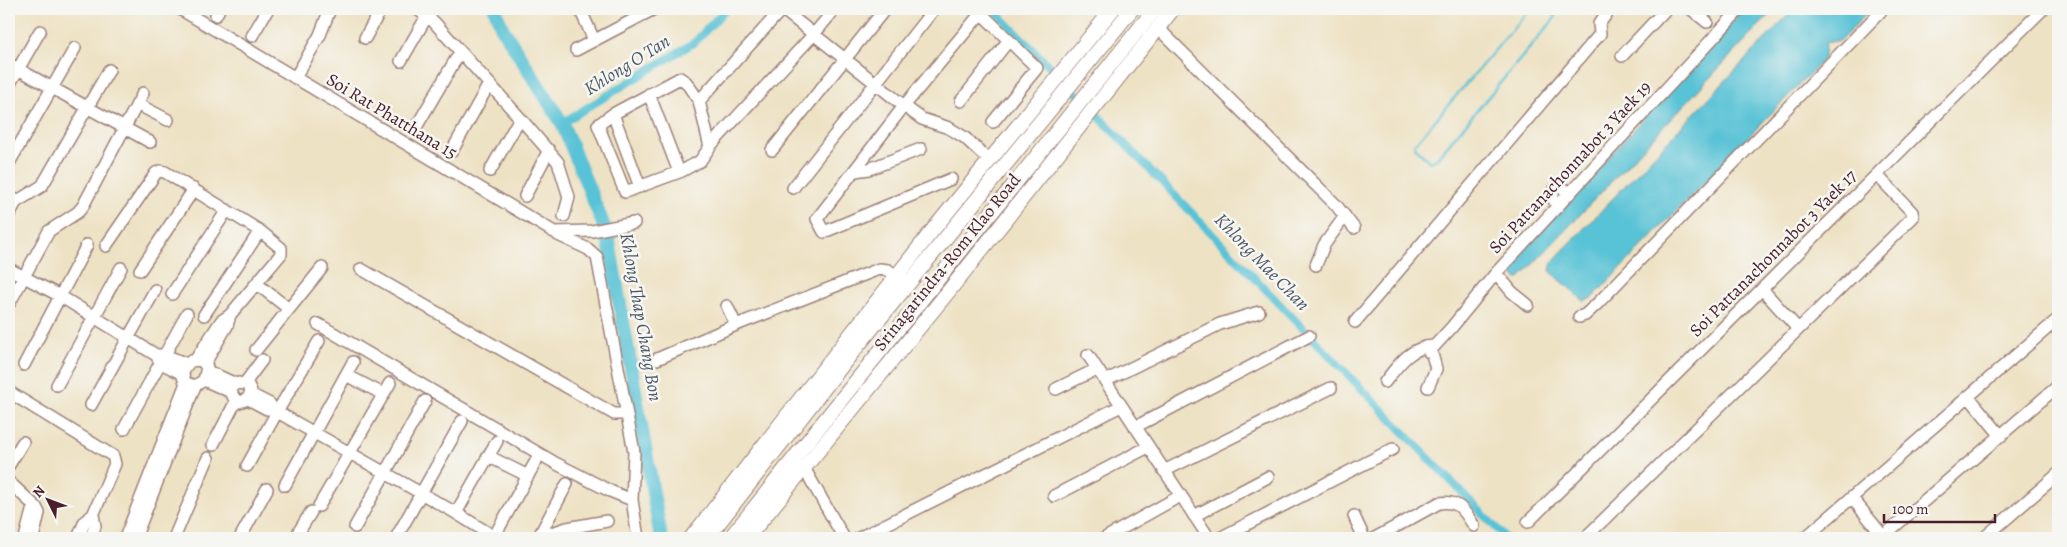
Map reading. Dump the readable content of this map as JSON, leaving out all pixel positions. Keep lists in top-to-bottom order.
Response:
{
  "streets": {
    "main road": ["Srinagarindra-Rom Klao Road"],
    "street": ["Soi Rat Phatthana 15", "Soi Pattanachonnabot 3 Yaek 19", "Soi Pattanachonnabot 3 Yaek 17"]
  },
  "water": ["Khlong O Tan", "Khlong Mae Chan", "Khlong Thap Chang Bon"],
  "scale_bar": "100 m",
  "north": "top left"
}
